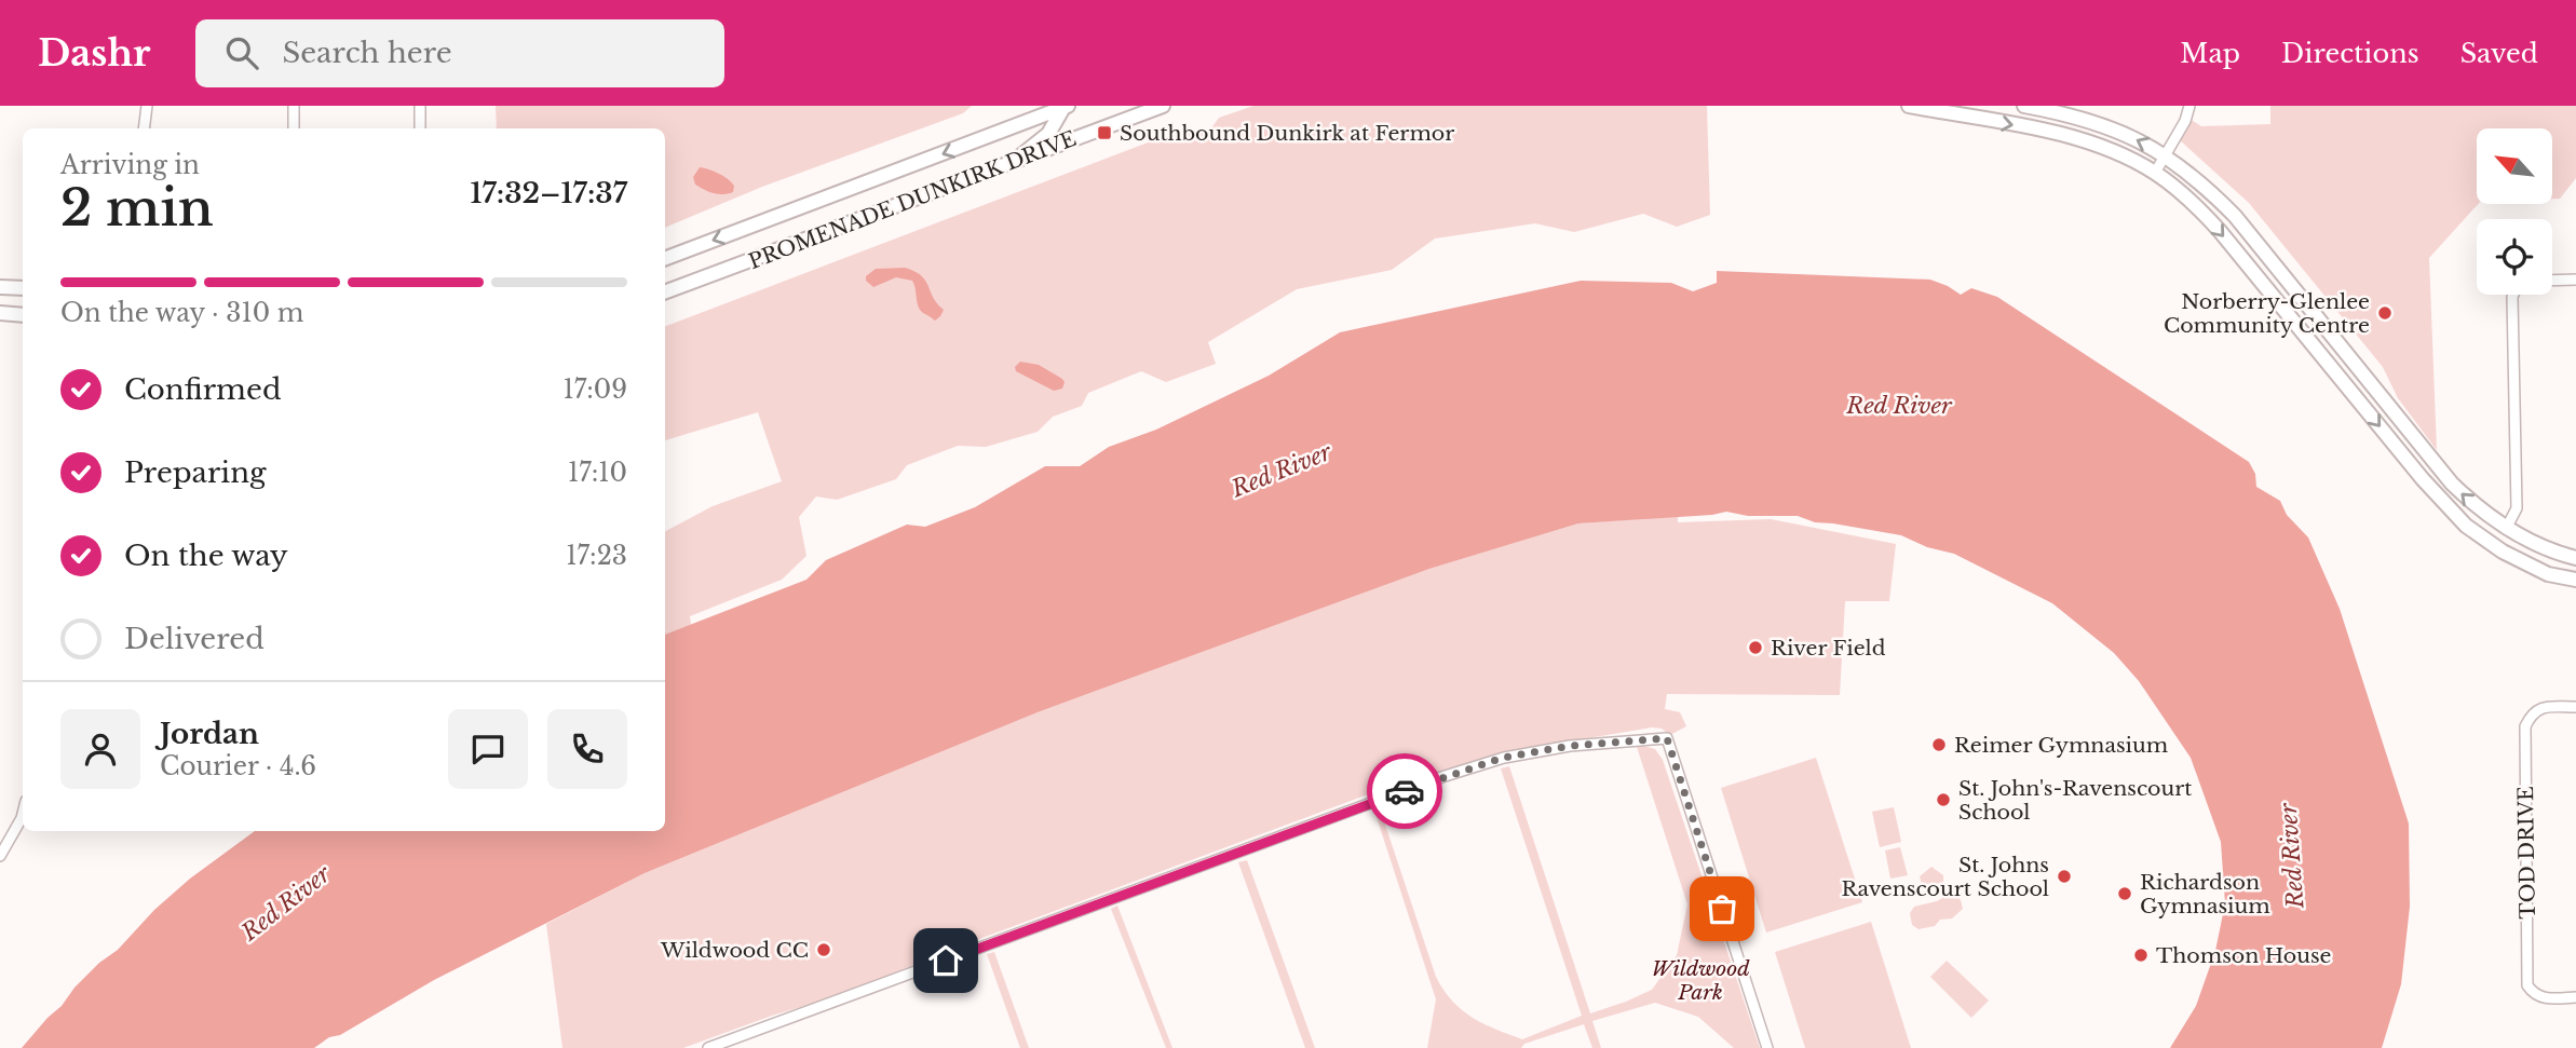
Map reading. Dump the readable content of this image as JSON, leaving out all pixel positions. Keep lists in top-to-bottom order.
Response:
{
  "streets": {
    "main road": ["PROMENADE DUNKIRK DRIVE"],
    "street": ["TOD DRIVE"]
  },
  "water": ["Red River"],
  "parks": ["Wildwood Park"],
  "places": {
    "transit": ["Southbound Dunkirk at Fermor"],
    "other": [
      "Norberry-Glenlee Community Centre",
      "River Field",
      "Reimer Gymnasium",
      "St. John's-Ravenscourt School",
      "St. Johns Ravenscourt School",
      "Richardson Gymnasium",
      "Wildwood CC",
      "Thomson House"
    ]
  },
  "north": "top left",
  "page": {
    "header": "Dashr",
    "search": "Search here",
    "nav": ["Map", "Directions", "Saved"],
    "heading": ["2 min", "Arriving in", "17:32–17:37"],
    "panel": ["Jordan", "Courier · 4.6"],
    "bar": "On the way · 310 m",
    "list": [
      ["Confirmed", "17:09"],
      ["Preparing", "17:10"],
      ["On the way", "17:23"],
      "Delivered"
    ]
  }
}
